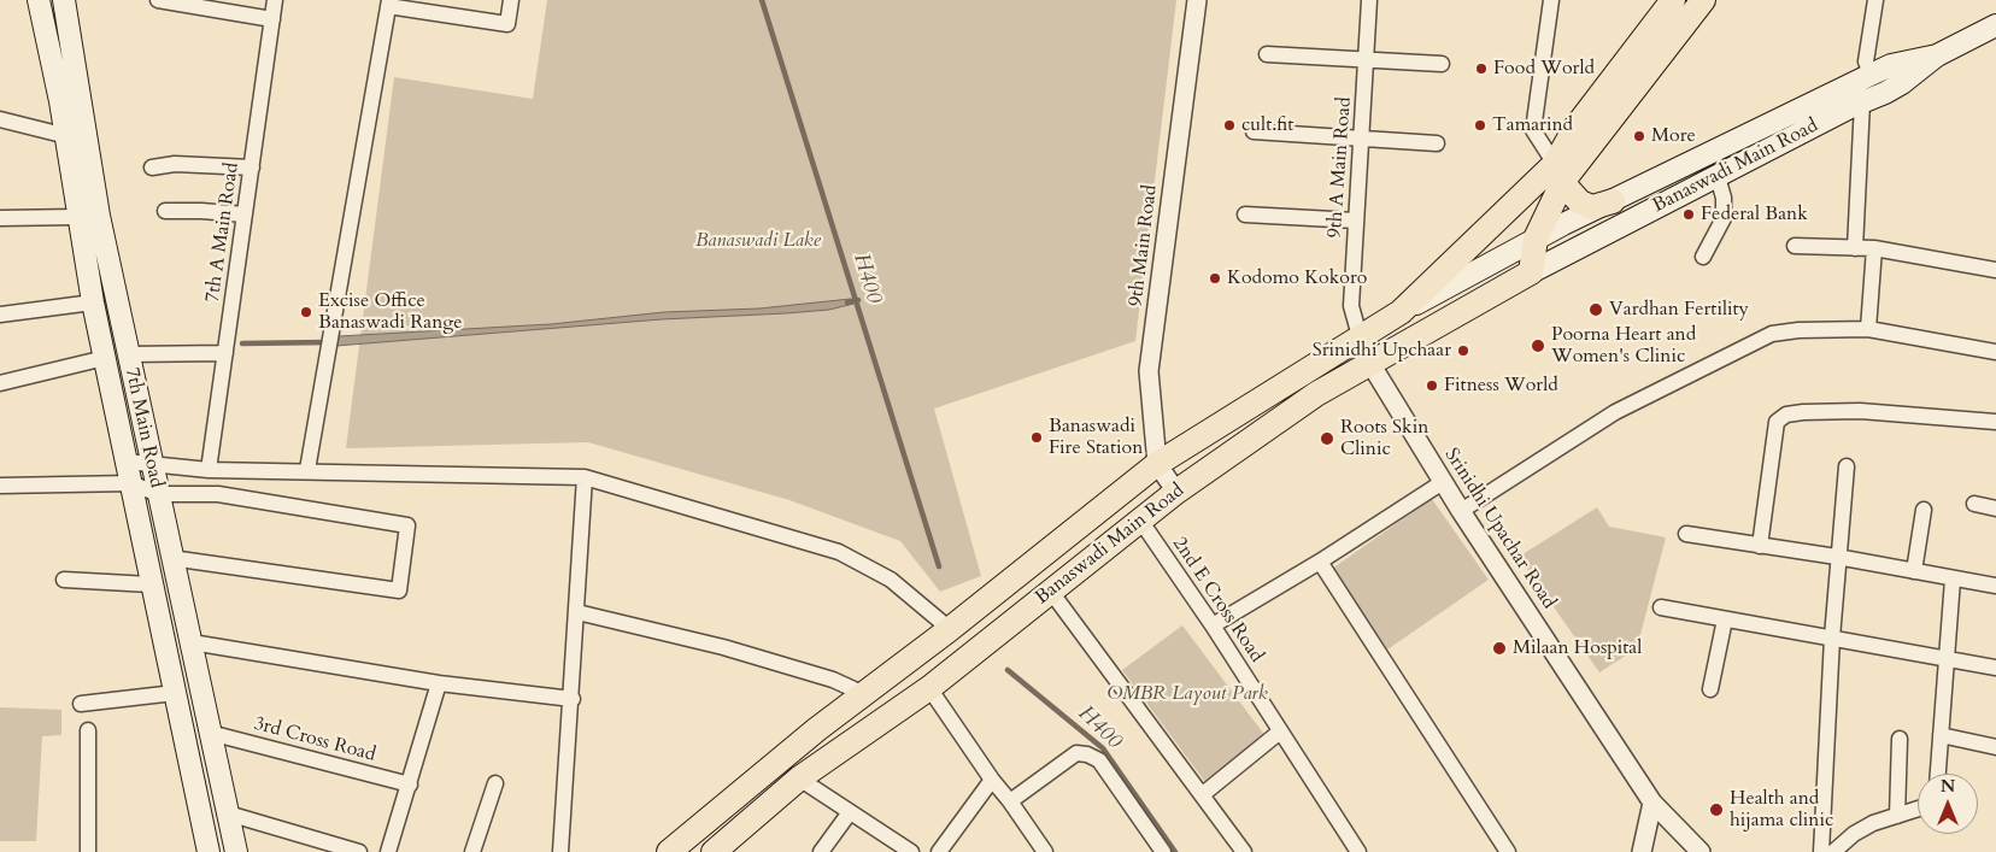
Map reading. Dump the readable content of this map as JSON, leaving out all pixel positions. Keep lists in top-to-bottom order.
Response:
{
  "streets": {
    "main road": ["Banaswadi Main Road", "7th Main Road"],
    "street": [
      "9th A Main Road",
      "7th A Main Road",
      "9th Main Road",
      "Srinidhi Upachar Road",
      "2nd E Cross Road",
      "3rd Cross Road"
    ]
  },
  "crossings": [
    ["Banaswadi Main Road", "9th A Main Road"],
    ["Banaswadi Main Road", "9th Main Road"],
    ["Banaswadi Main Road", "Srinidhi Upachar Road"],
    ["Banaswadi Main Road", "2nd E Cross Road"],
    ["9th A Main Road", "Srinidhi Upachar Road"],
    ["7th Main Road", "3rd Cross Road"]
  ],
  "water": ["H400"],
  "parks": ["Banaswadi Lake", "OMBR Layout Park"],
  "places": [
    "Food World",
    "cult.fit",
    "Tamarind",
    "More",
    "Federal Bank",
    "Kodomo Kokoro",
    "Vardhan Fertility",
    "Excise Office Banaswadi Range",
    "Poorna Heart and Women's Clinic",
    "Srinidhi Upchaar",
    "Fitness World",
    "Banaswadi Fire Station",
    "Roots Skin Clinic",
    "Milaan Hospital",
    "Health and hijama clinic"
  ],
  "north": "top"
}
